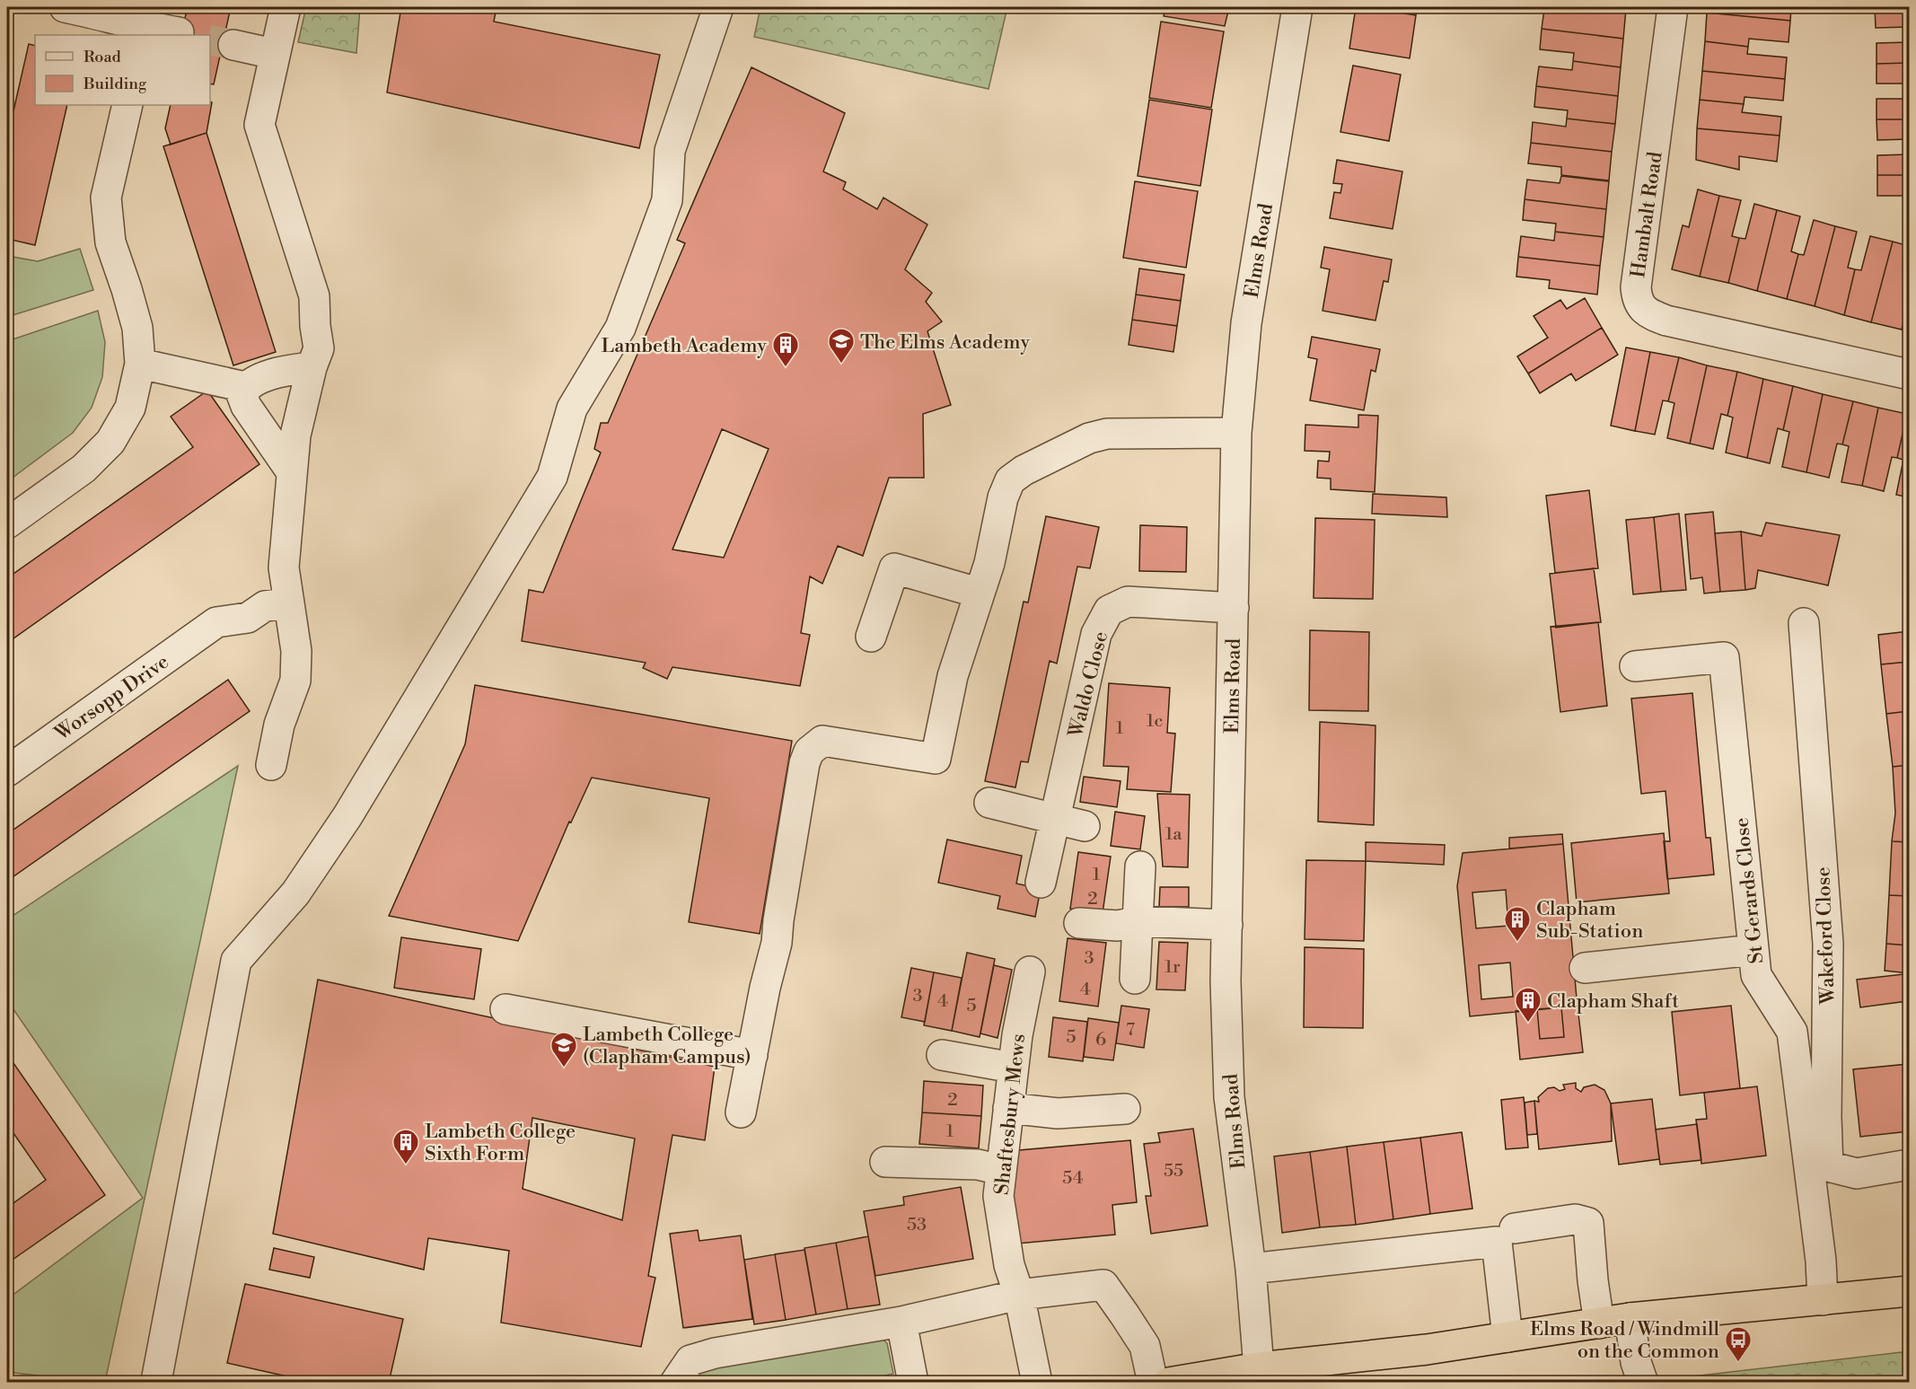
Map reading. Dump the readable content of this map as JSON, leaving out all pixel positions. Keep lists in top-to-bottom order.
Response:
{
  "streets": {
    "street": [
      "Hambalt Road",
      "Elms Road",
      "Waldo Close",
      "Worsopp Drive",
      "St Gerards Close",
      "Wakeford Close",
      "Shaftesbury Mews"
    ]
  },
  "crossings": [
    ["Elms Road", "Waldo Close"]
  ],
  "places": {
    "school or university": ["The Elms Academy", "Lambeth College (Clapham Campus)"],
    "building": [
      "Lambeth Academy",
      "Clapham Sub-Station",
      "Clapham Shaft",
      "Lambeth College Sixth Form"
    ],
    "bus stop": ["Elms Road / Windmill on the Common"]
  },
  "house_numbers": [
    "1c",
    "1",
    "1a",
    "1",
    "2",
    "3",
    "1r",
    "4",
    "3",
    "4",
    "5",
    "7",
    "5",
    "6",
    "2",
    "1",
    "55",
    "54",
    "53"
  ],
  "legend": ["Road", "Building"]
}
